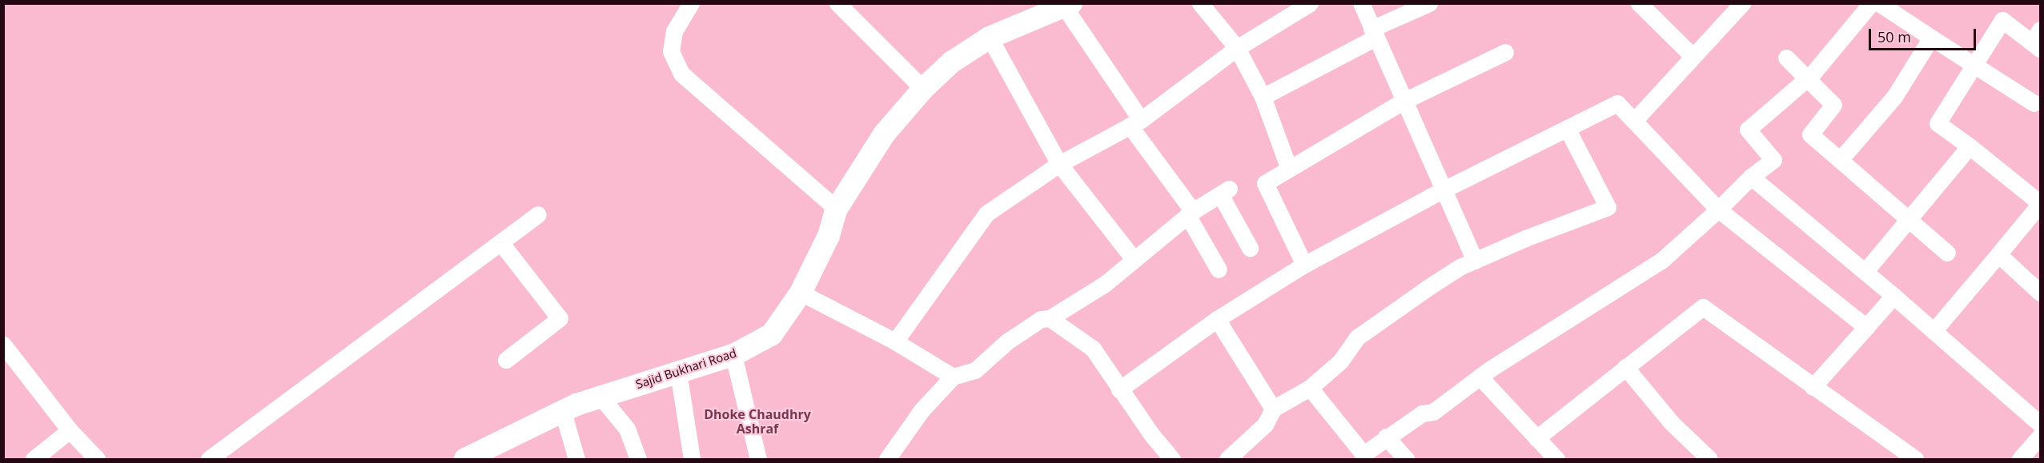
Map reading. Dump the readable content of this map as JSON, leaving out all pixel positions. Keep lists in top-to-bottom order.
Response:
{
  "streets": {
    "street": ["Sajid Bukhari Road"]
  },
  "districts": ["Dhoke Chaudhry Ashraf"],
  "scale_bar": "50 m"
}
